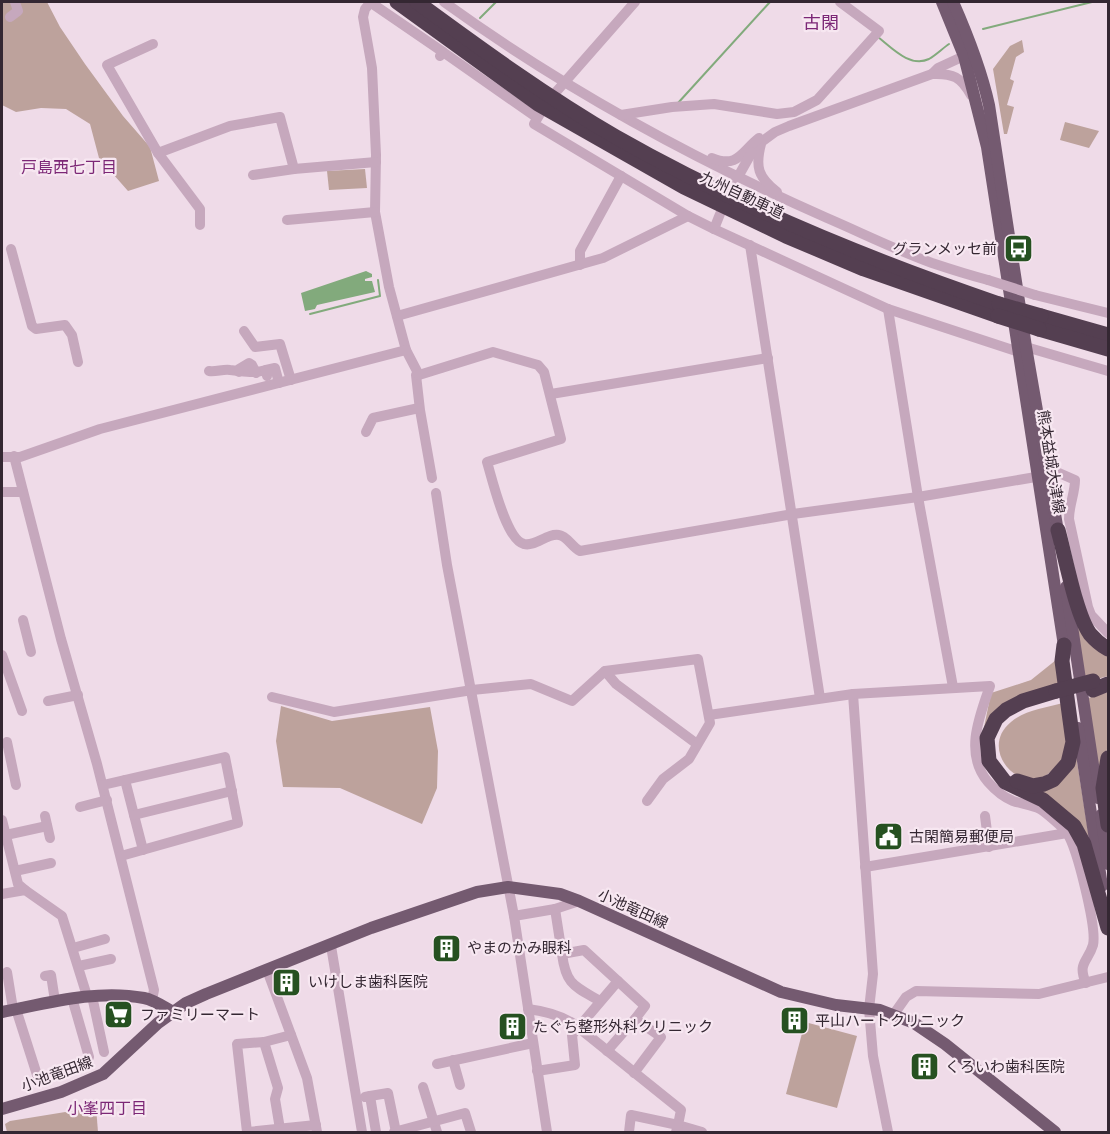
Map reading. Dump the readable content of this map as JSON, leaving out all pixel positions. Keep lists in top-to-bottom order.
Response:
{
  "streets": {
    "highway": ["九州自動車道"],
    "main road": ["熊本益城大津線", "小池竜田線"]
  },
  "districts": ["古閑", "戸島西七丁目", "小峯四丁目"],
  "places": {
    "bus stop": ["グランメッセ前"],
    "public building": ["古閑簡易郵便局"],
    "building": [
      "やまのかみ眼科",
      "いけしま歯科医院",
      "平山ハートクリニック",
      "たぐち整形外科クリニック",
      "くろいわ歯科医院"
    ],
    "supermarket": ["ファミリーマート"]
  }
}
